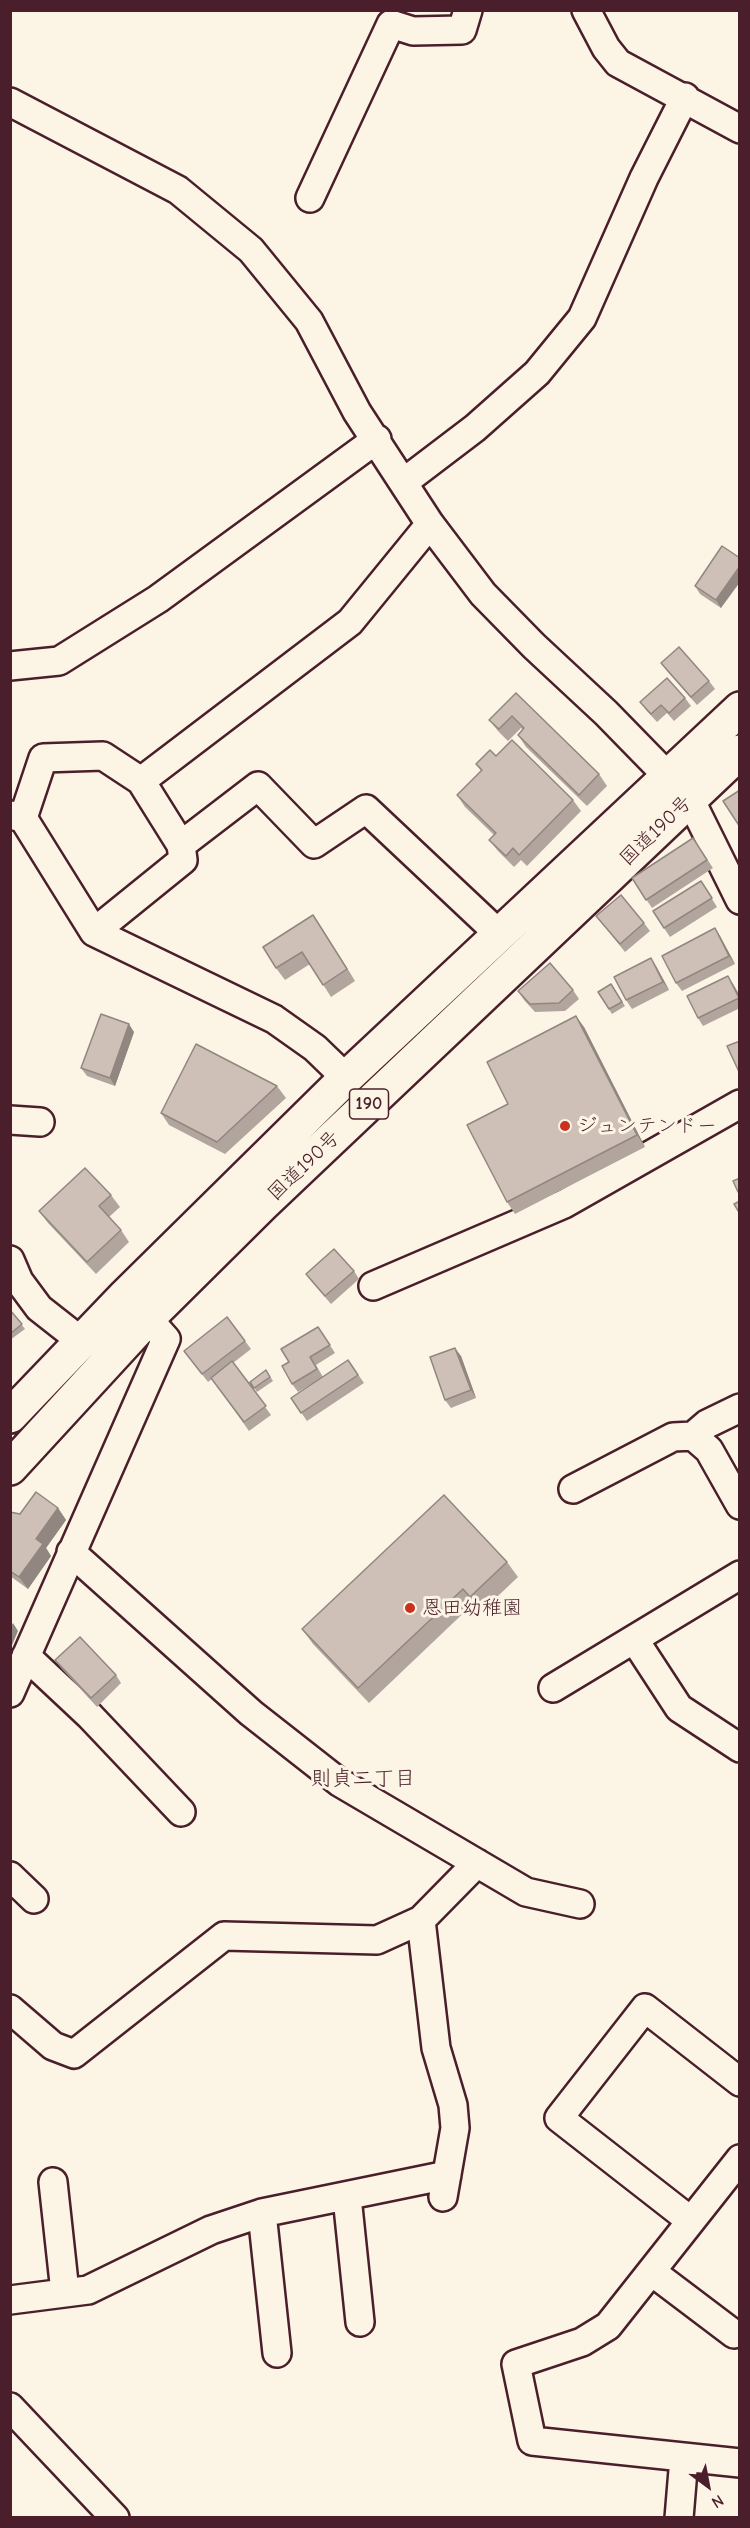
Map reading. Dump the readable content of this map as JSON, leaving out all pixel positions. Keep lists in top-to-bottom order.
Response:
{
  "streets": {
    "highway": ["国道190号", "190"]
  },
  "districts": ["則貞二丁目"],
  "places": ["ジュンテンドー", "恩田幼稚園"],
  "north": "bottom right"
}
